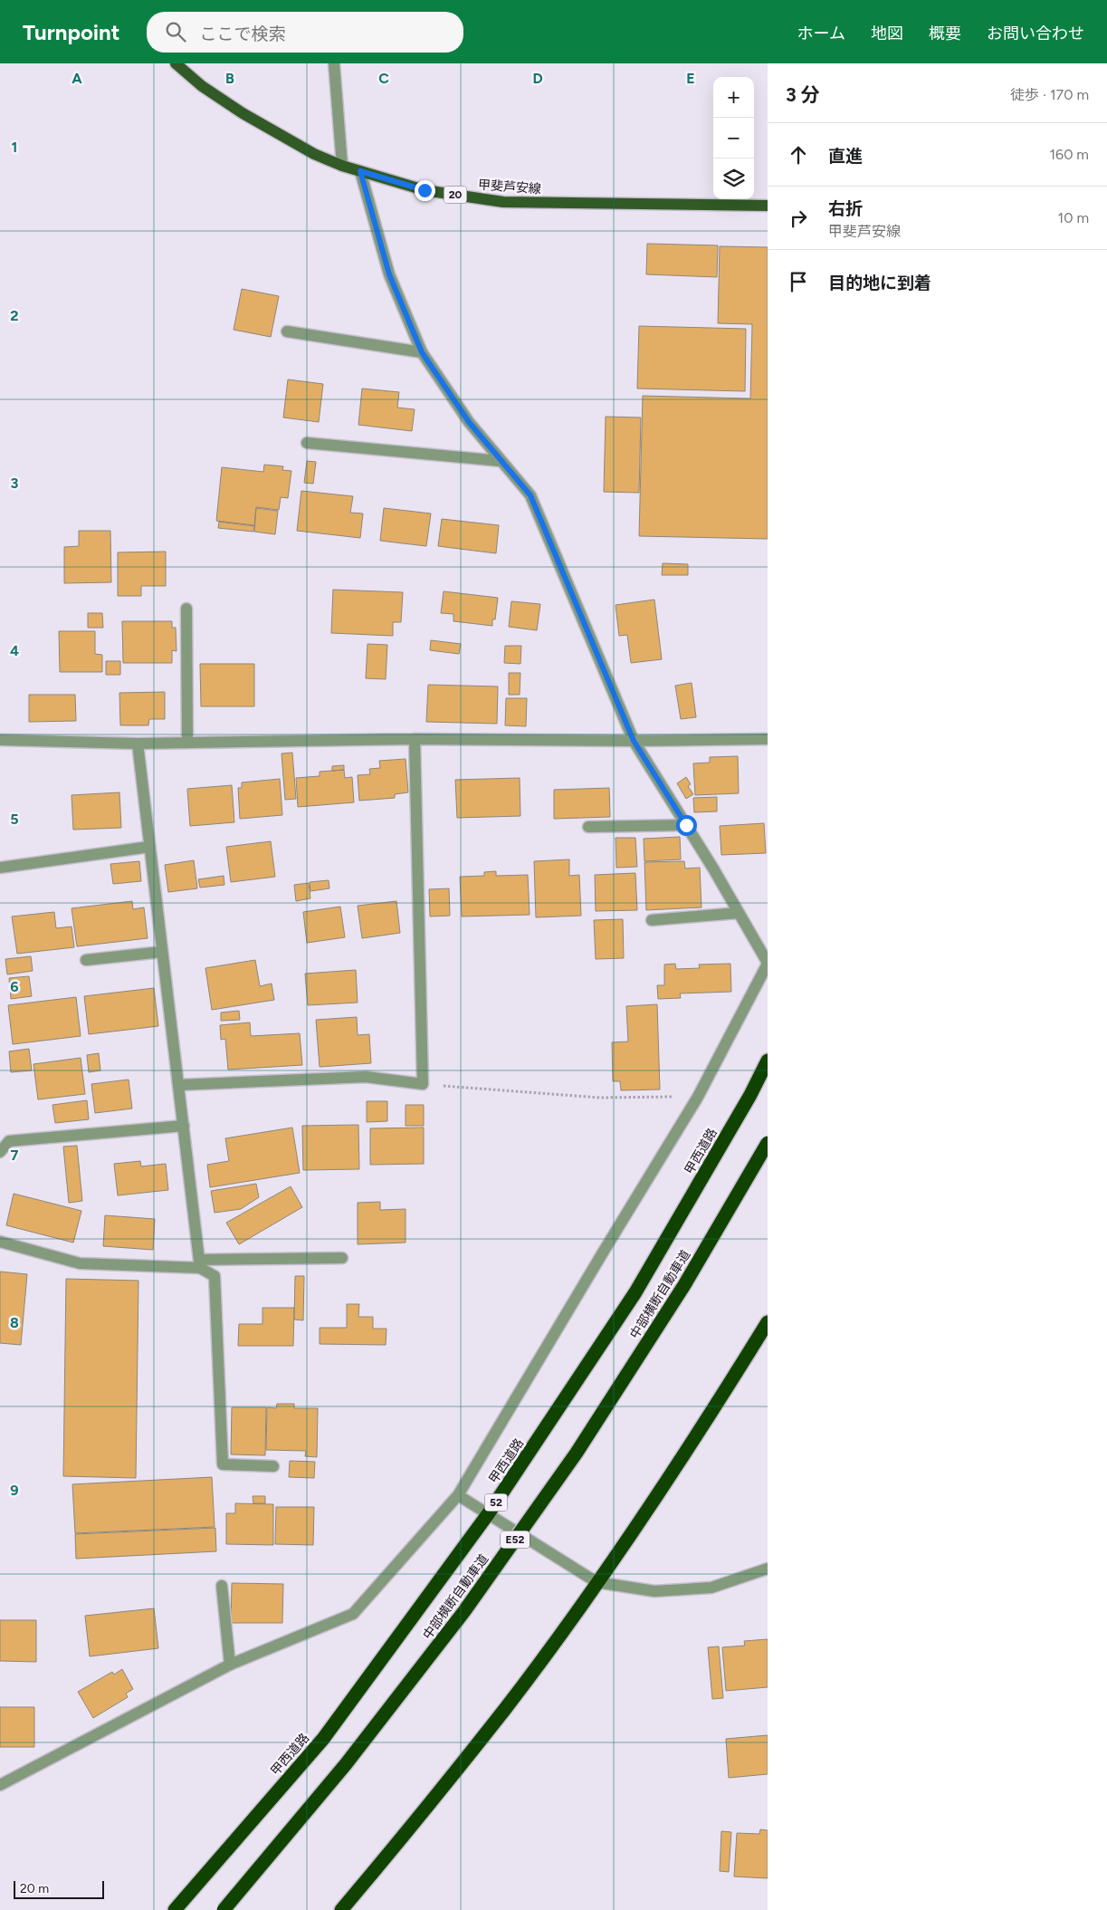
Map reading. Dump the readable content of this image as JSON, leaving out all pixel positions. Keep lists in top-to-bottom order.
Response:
{
  "streets": {
    "highway": [
      "甲西道路",
      "中部横断自動車道",
      "52",
      "E52"
    ],
    "main road": ["甲斐芦安線", "20"]
  },
  "scale_bar": "20 m",
  "page": {
    "header": "Turnpoint",
    "search": "ここで検索",
    "nav": [
      "ホーム",
      "地図",
      "概要",
      "お問い合わせ"
    ],
    "heading": ["3 分", "徒歩 · 170 m"],
    "map_buttons": ["+", "−"],
    "list": [
      ["直進", "160 m"],
      ["右折", "甲斐芦安線", "10 m"],
      "目的地に到着"
    ],
    "scale": "20 m"
  },
  "grid": {
    "columns": [
      "A",
      "B",
      "C",
      "D",
      "E"
    ],
    "rows": [
      "1",
      "2",
      "3",
      "4",
      "5",
      "6",
      "7",
      "8",
      "9"
    ]
  }
}
